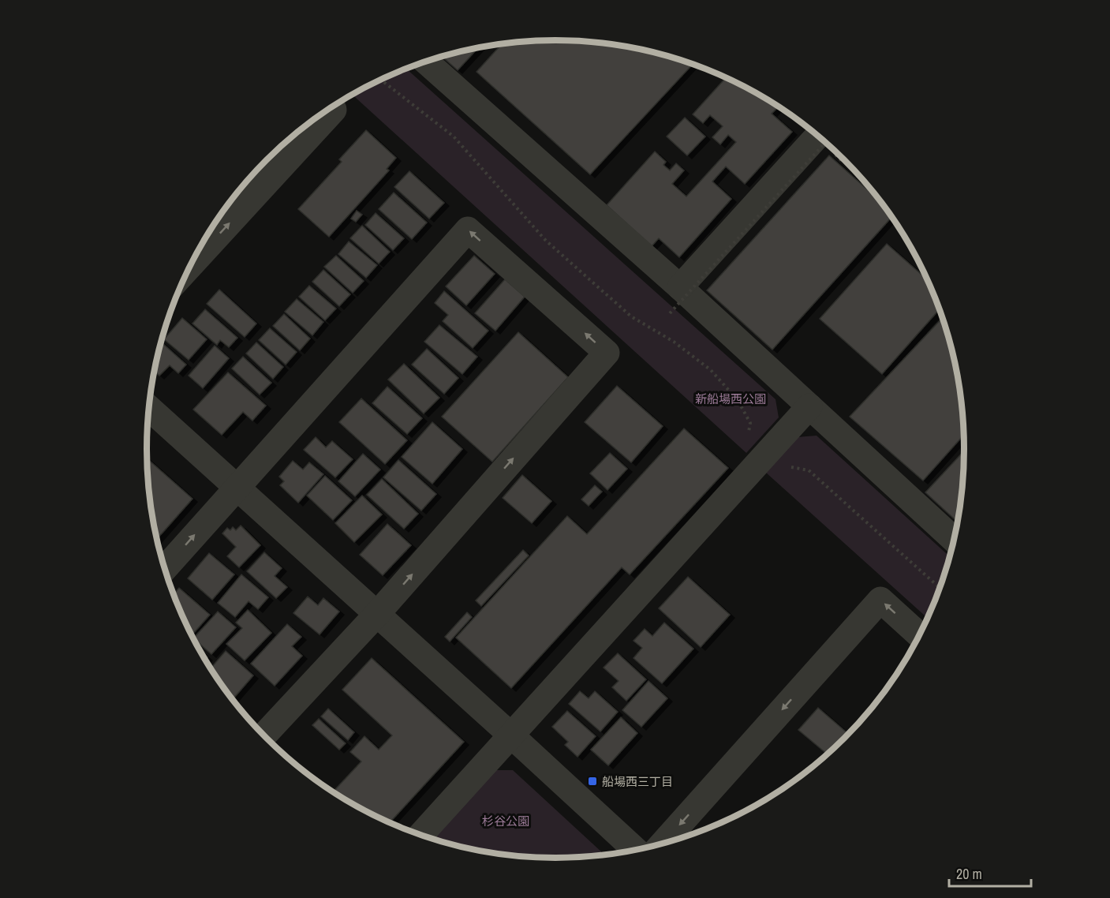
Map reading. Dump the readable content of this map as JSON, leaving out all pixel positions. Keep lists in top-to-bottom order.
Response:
{
  "parks": ["新船場西公園", "杉谷公園"],
  "places": {
    "transit": ["船場西三丁目"]
  },
  "scale_bar": "20 m"
}
